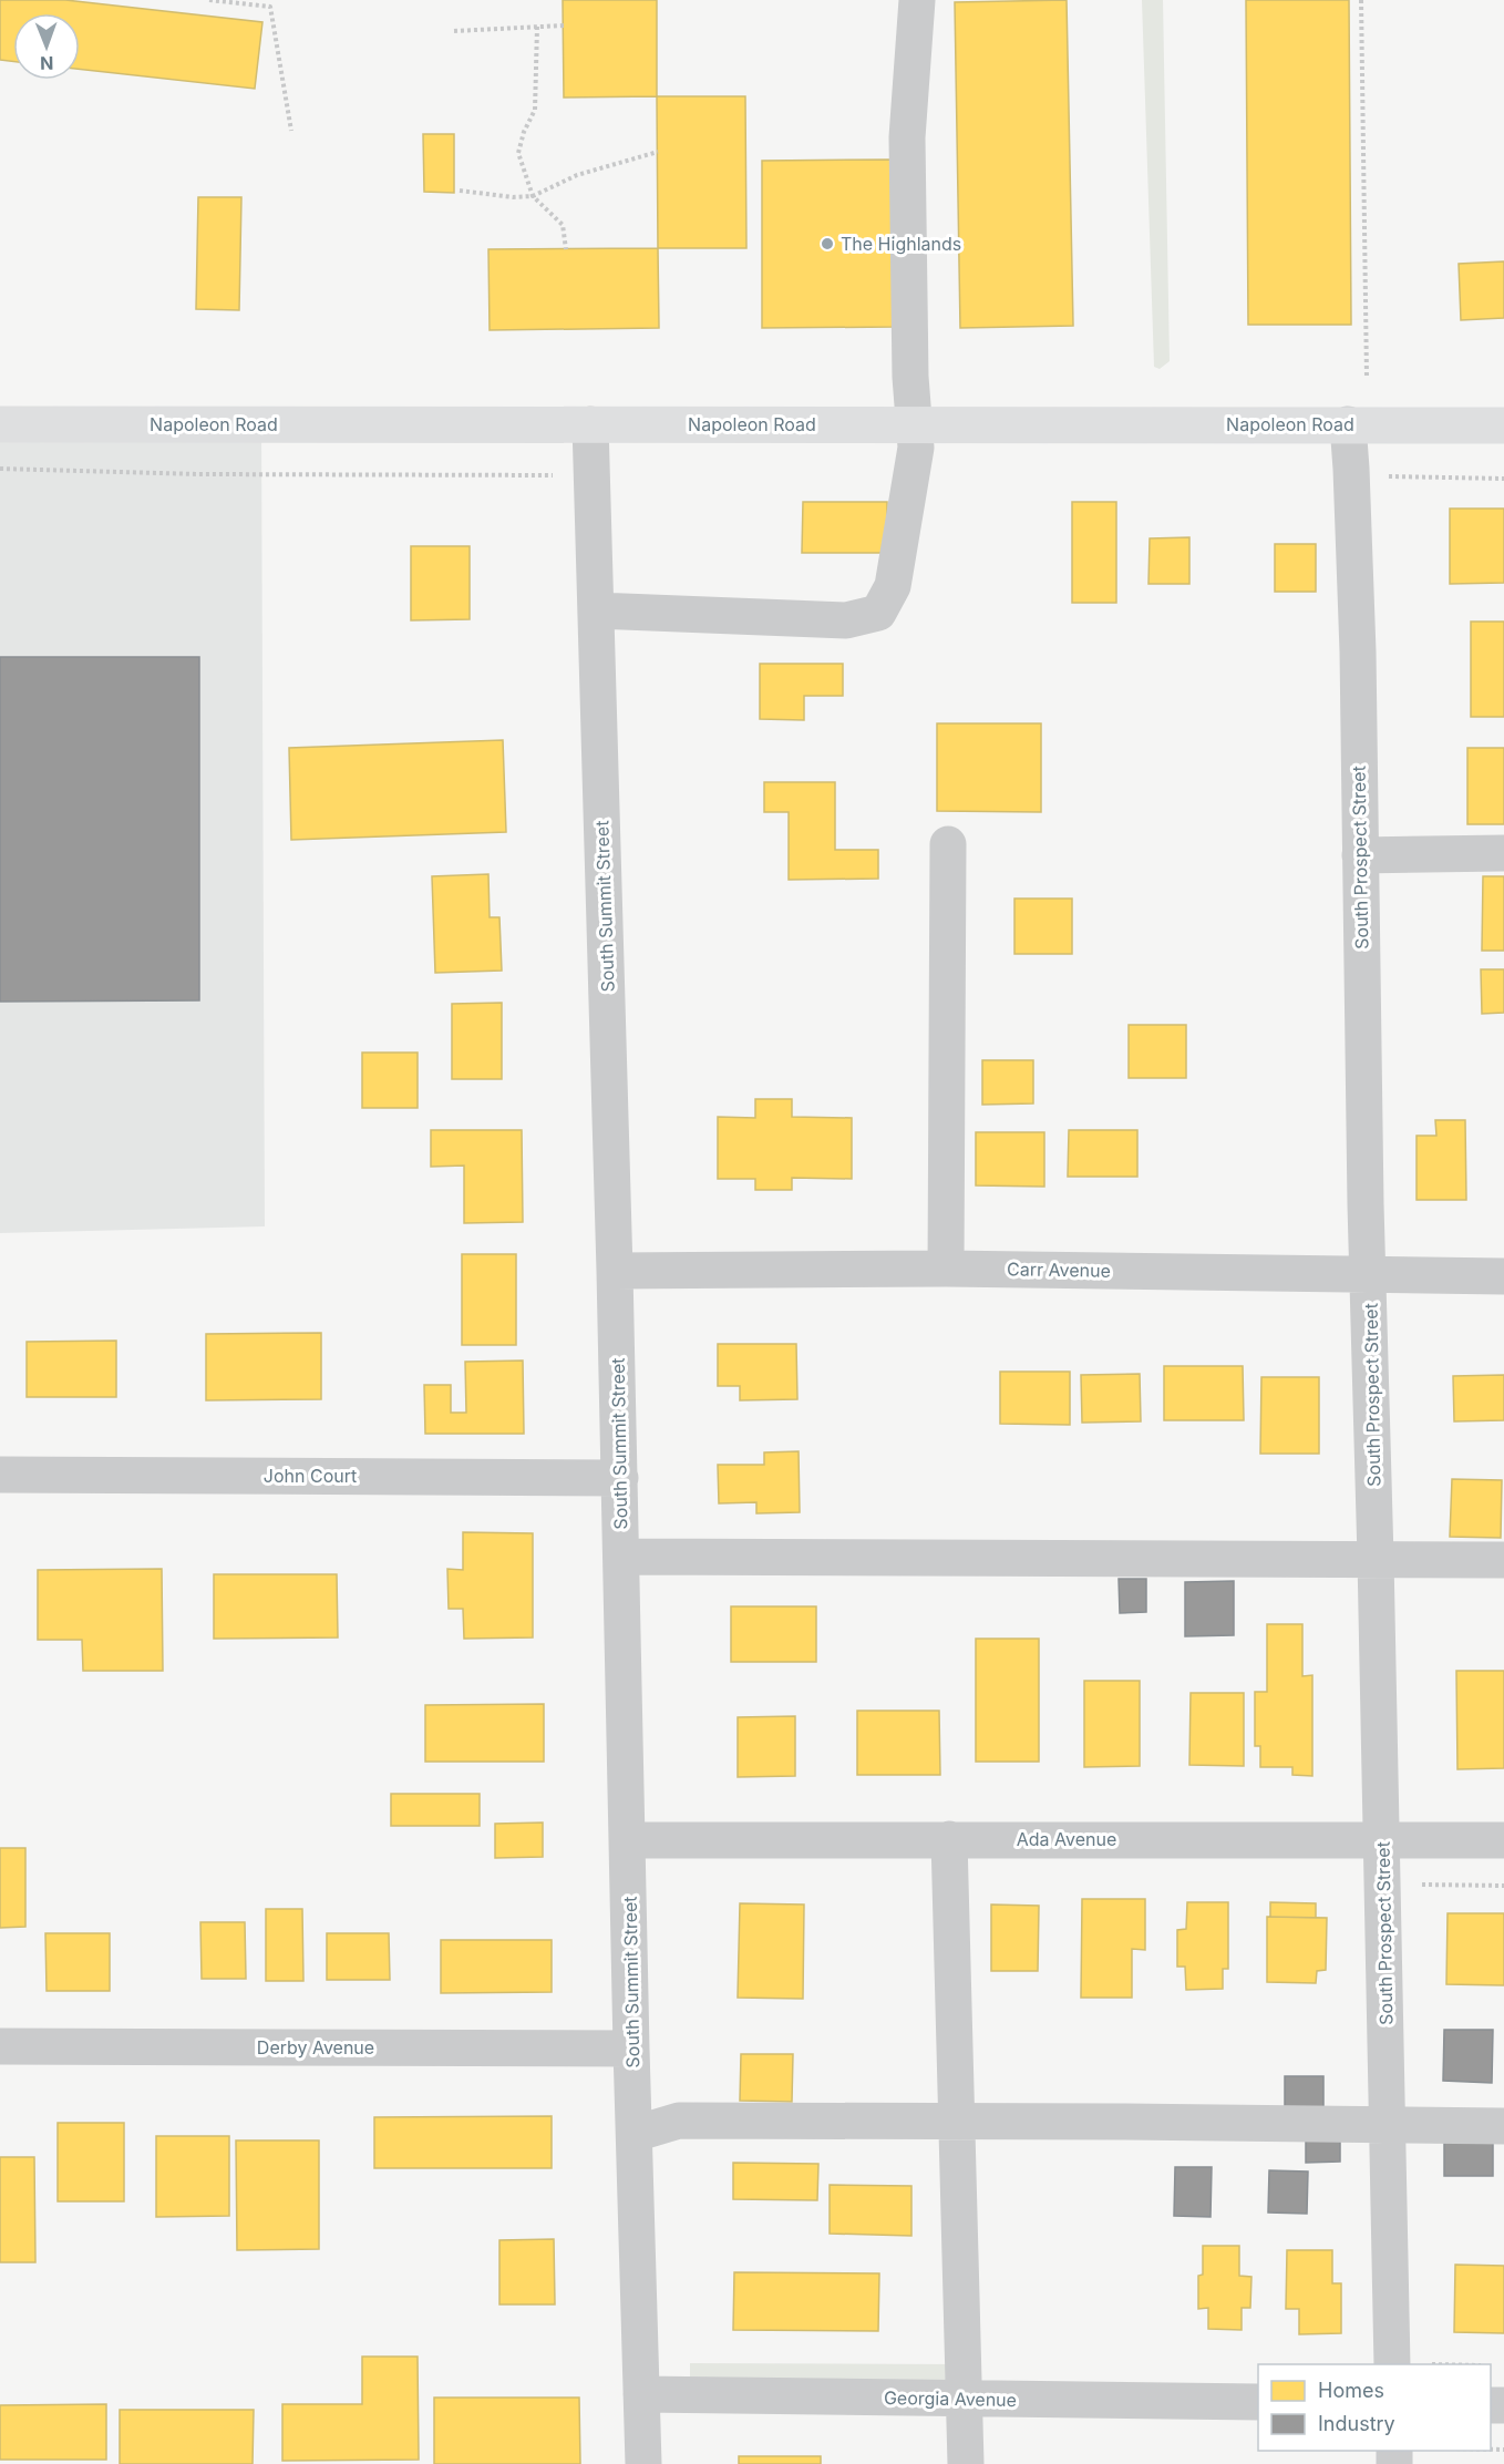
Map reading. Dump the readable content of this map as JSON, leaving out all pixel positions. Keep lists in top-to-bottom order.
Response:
{
  "streets": {
    "main road": ["Napoleon Road"],
    "street": [
      "South Prospect Street",
      "South Summit Street",
      "Carr Avenue",
      "John Court",
      "Ada Avenue",
      "Derby Avenue",
      "Georgia Avenue"
    ]
  },
  "crossings": [
    ["Napoleon Road", "South Prospect Street"],
    ["Napoleon Road", "South Summit Street"],
    ["South Prospect Street", "Carr Avenue"],
    ["South Prospect Street", "Ada Avenue"],
    ["South Summit Street", "Carr Avenue"],
    ["South Summit Street", "John Court"],
    ["South Summit Street", "Ada Avenue"],
    ["South Summit Street", "Derby Avenue"],
    ["South Summit Street", "Georgia Avenue"]
  ],
  "places": ["The Highlands"],
  "legend": ["Homes", "Industry"],
  "north": "bottom"
}
